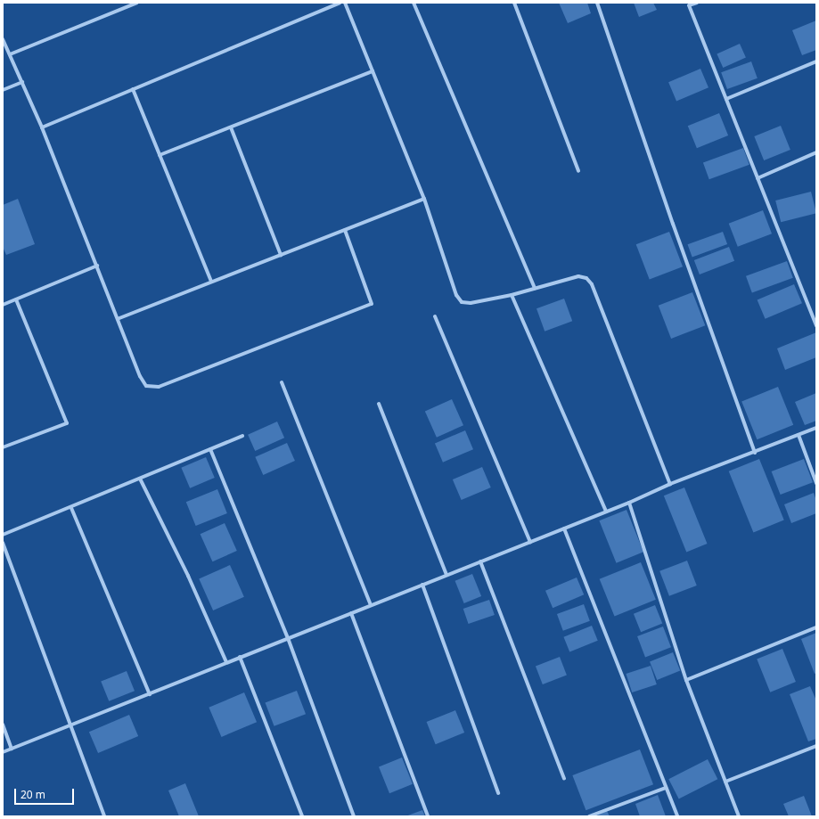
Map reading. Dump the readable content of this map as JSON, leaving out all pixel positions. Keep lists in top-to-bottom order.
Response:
{
  "scale_bar": "20 m"
}
